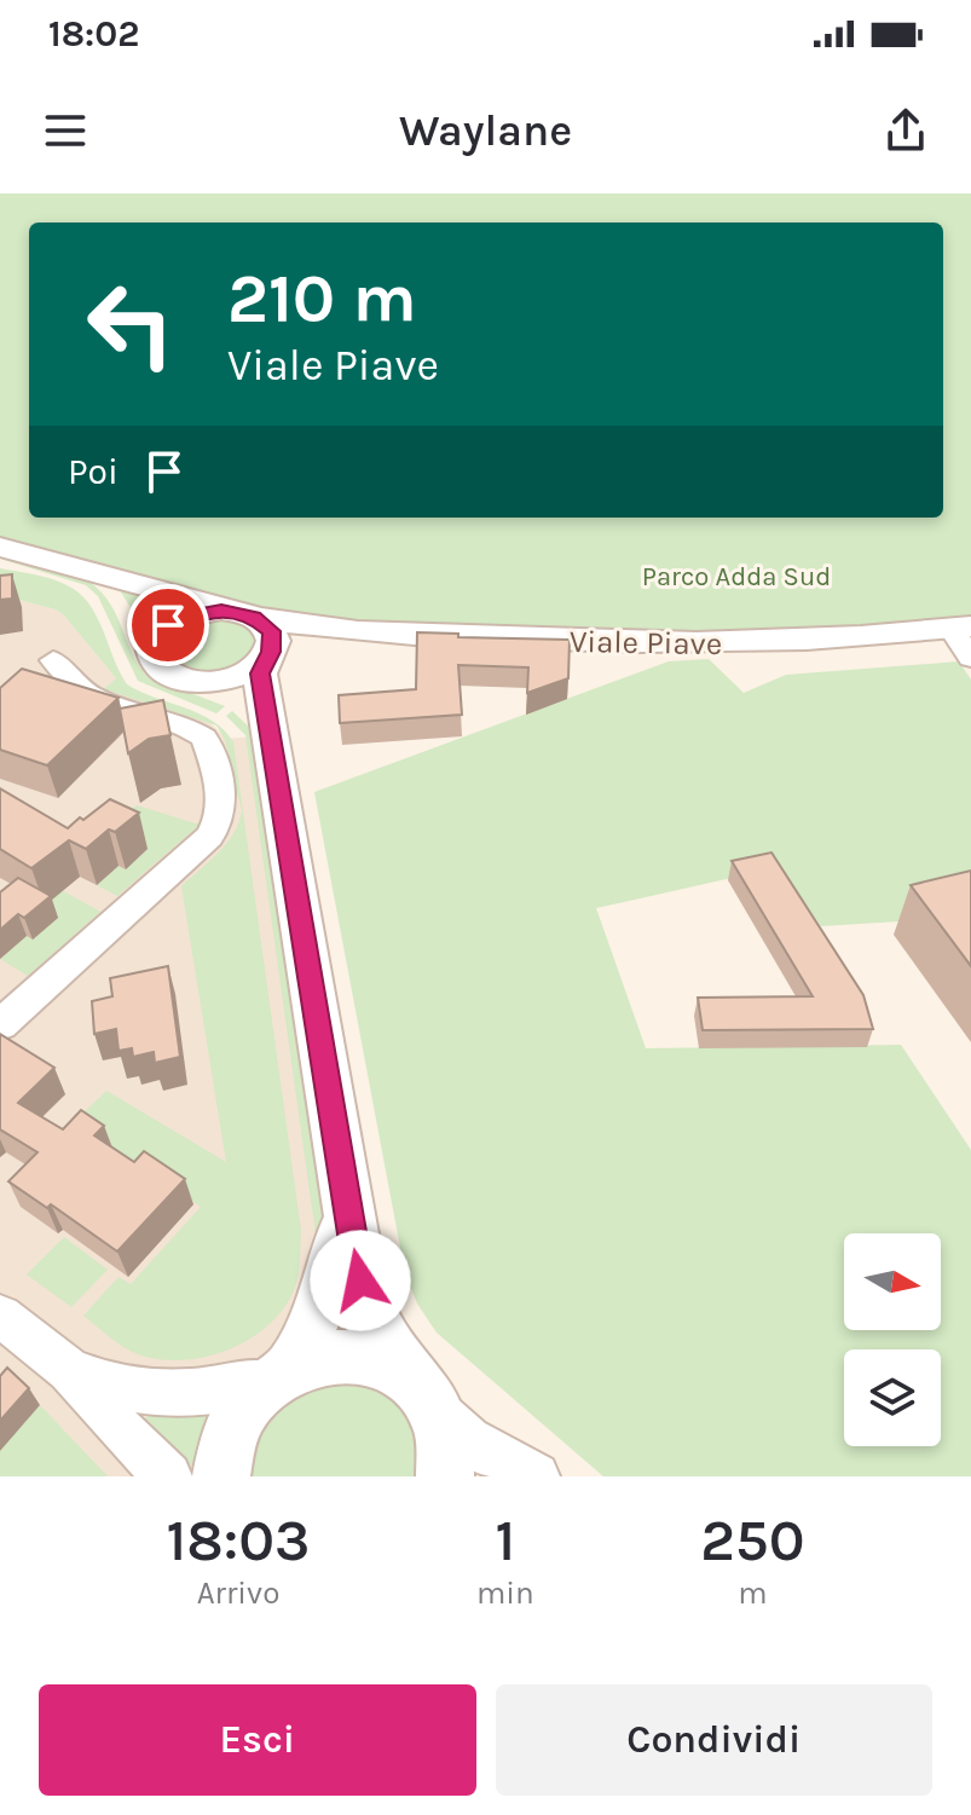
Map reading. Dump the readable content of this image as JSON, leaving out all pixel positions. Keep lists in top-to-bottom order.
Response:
{
  "streets": {
    "street": ["Viale Piave"]
  },
  "parks": ["Parco Adda Sud"],
  "north": "right",
  "page": {
    "status": "18:02",
    "header": "Waylane",
    "turn": ["210 m", "Viale Piave"],
    "then": "Poi",
    "eta": [
      "18:03",
      "Arrivo",
      "1",
      "min",
      "250",
      "m"
    ],
    "buttons": ["Esci", "Condividi"]
  }
}
